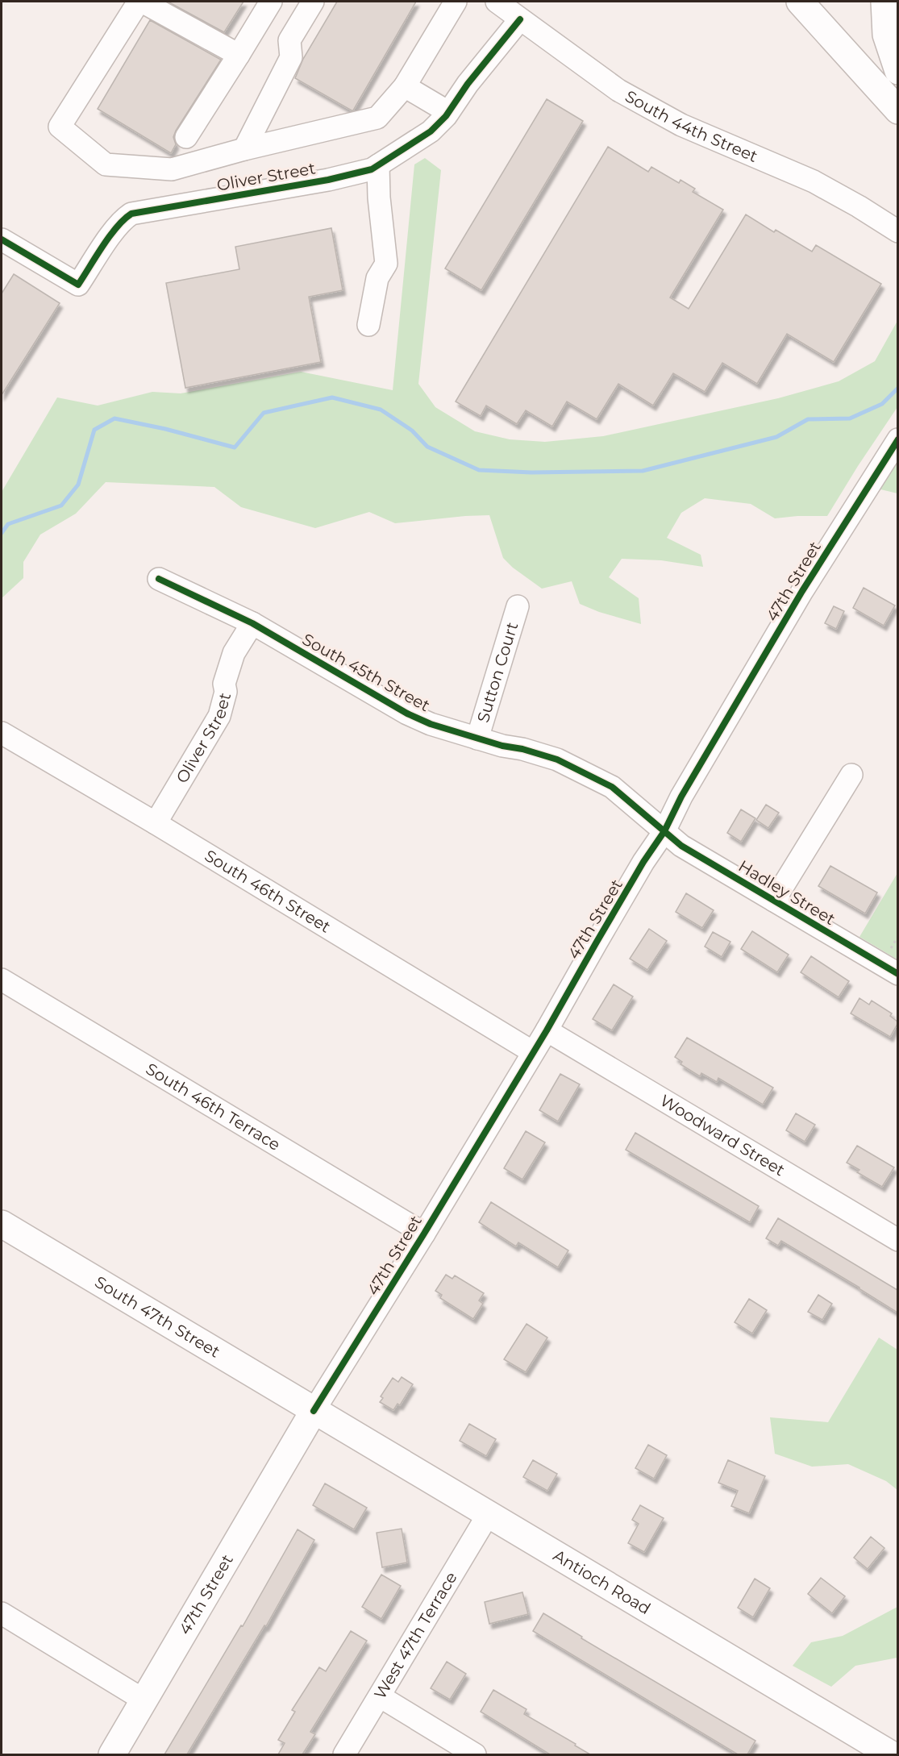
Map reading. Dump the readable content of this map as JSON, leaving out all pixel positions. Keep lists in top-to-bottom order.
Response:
{
  "streets": {
    "main road": ["47th Street", "South 47th Street", "Antioch Road"],
    "street": [
      "South 44th Street",
      "Oliver Street",
      "South 45th Street",
      "Sutton Court",
      "South 46th Street",
      "Hadley Street",
      "South 46th Terrace",
      "Woodward Street",
      "West 47th Terrace"
    ]
  },
  "crossings": [
    ["South 44th Street", "Oliver Street"],
    ["Oliver Street", "South 45th Street"],
    ["Oliver Street", "South 46th Street"],
    ["47th Street", "South 45th Street"],
    ["47th Street", "South 46th Street"],
    ["47th Street", "Hadley Street"],
    ["47th Street", "South 46th Terrace"],
    ["47th Street", "Woodward Street"],
    ["47th Street", "South 47th Street"],
    ["47th Street", "Antioch Road"],
    ["South 45th Street", "Sutton Court"],
    ["South 45th Street", "Hadley Street"],
    ["South 47th Street", "Antioch Road"],
    ["Antioch Road", "West 47th Terrace"]
  ]
}
